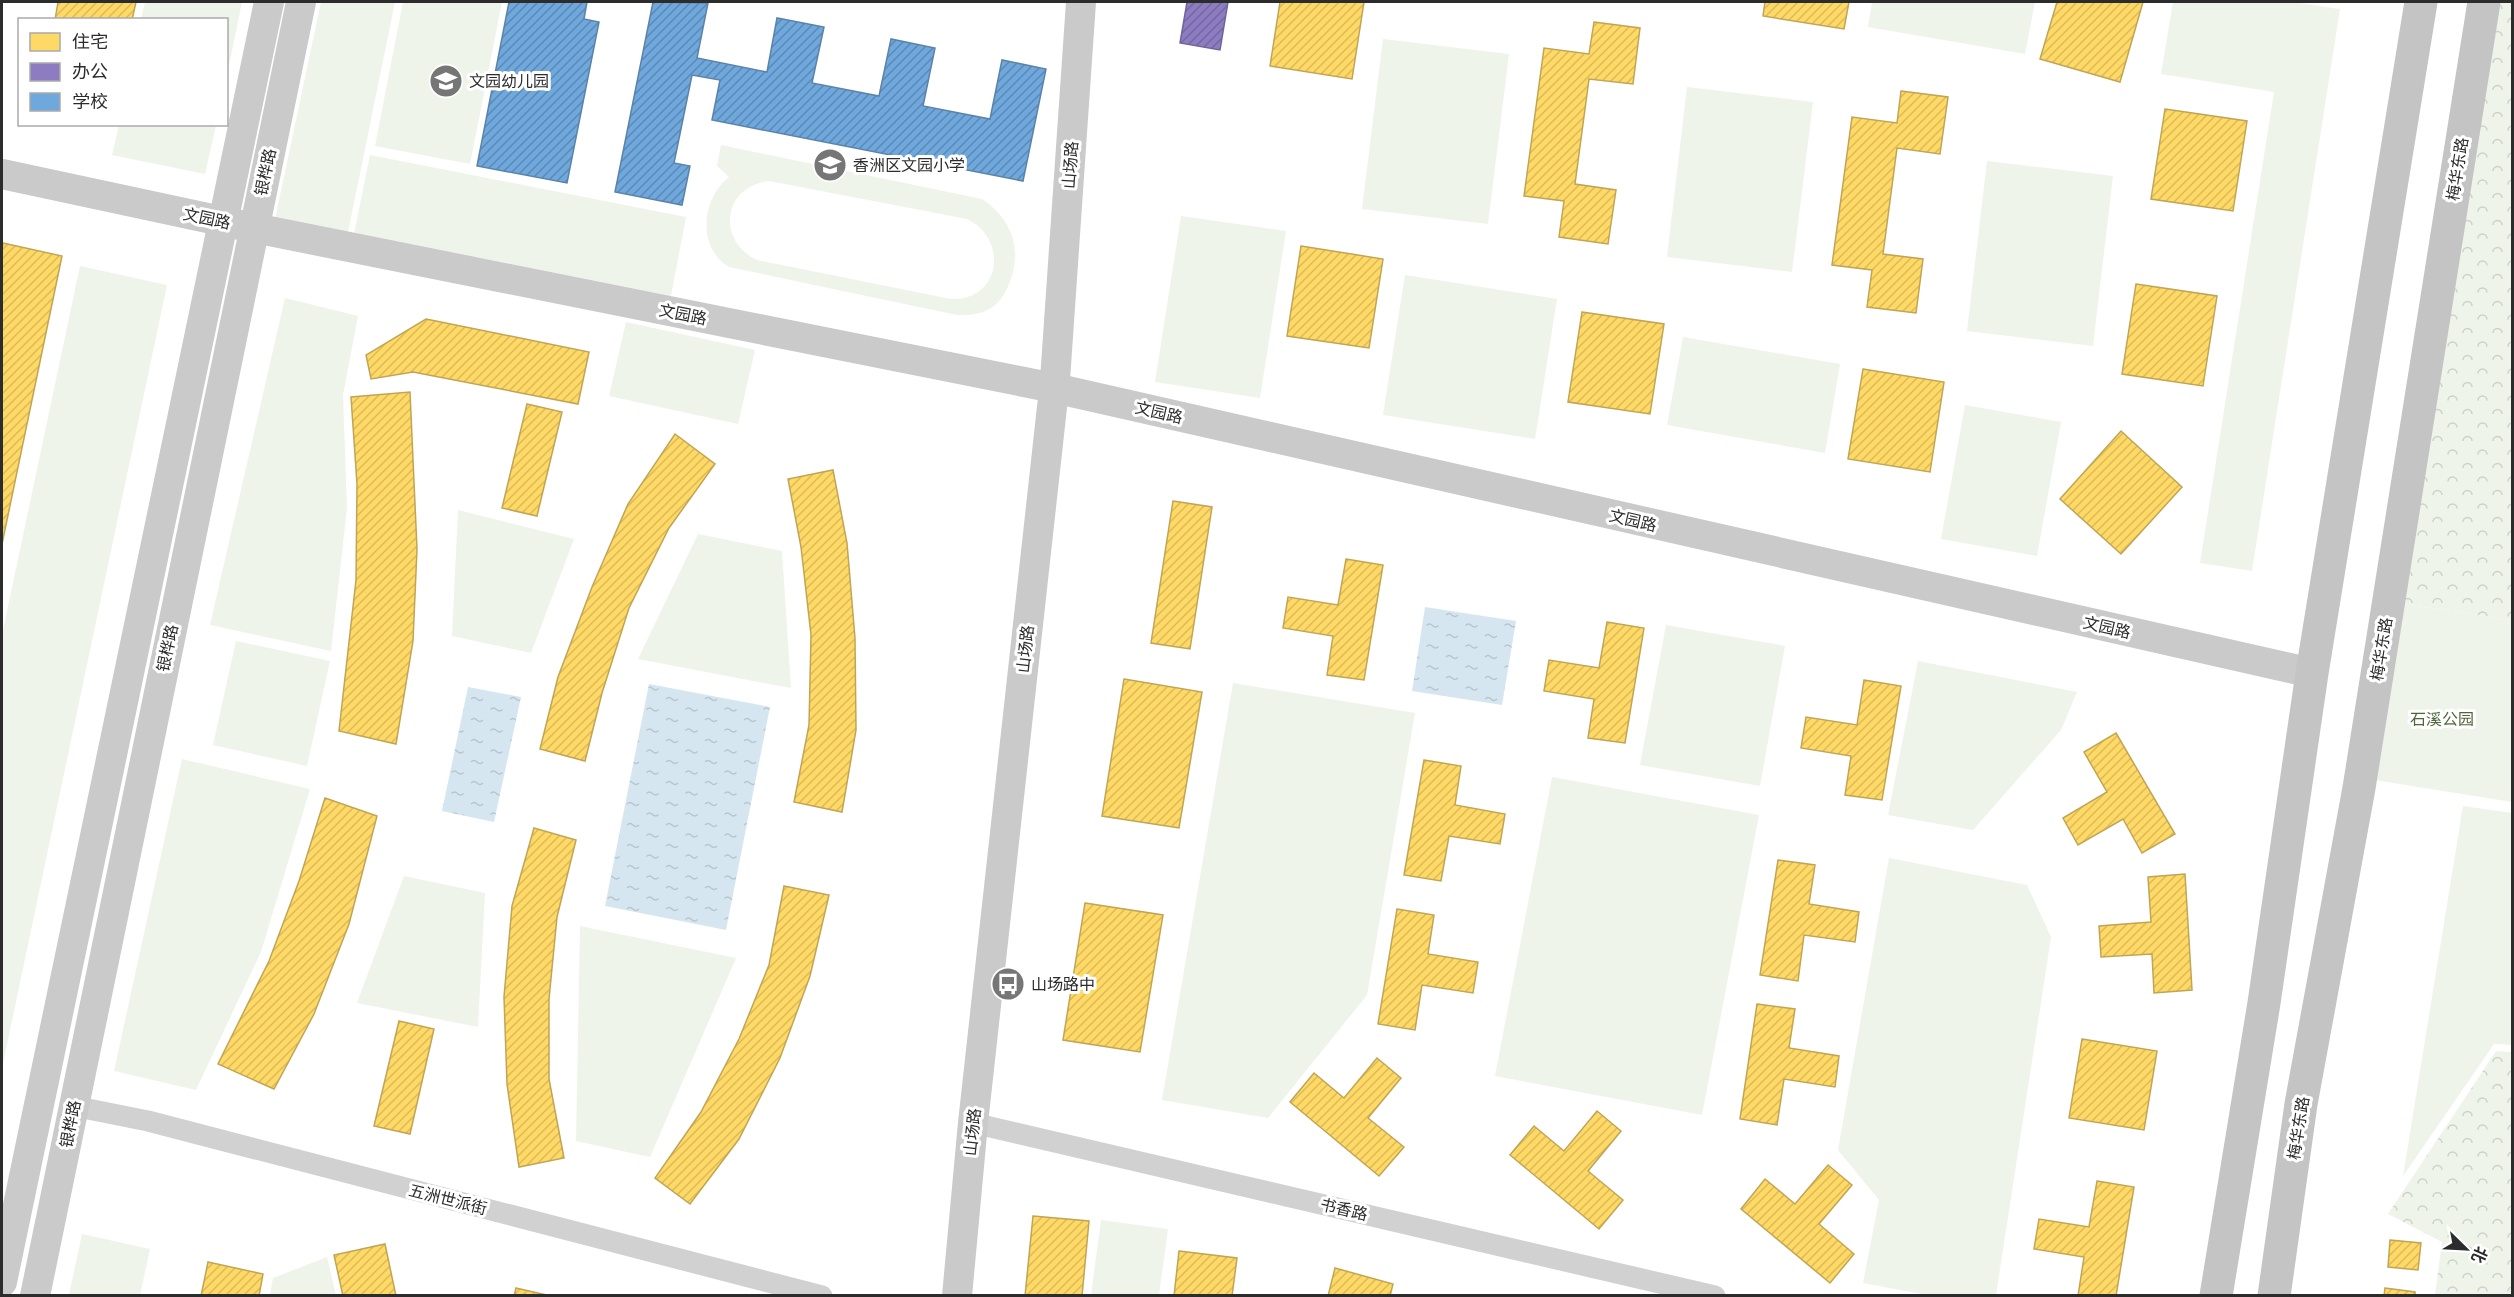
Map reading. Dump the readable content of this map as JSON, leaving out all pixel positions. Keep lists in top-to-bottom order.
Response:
{
  "streets": {
    "main road": ["梅华东路"],
    "street": [
      "山场路",
      "银桦路",
      "文园路",
      "五洲世派街",
      "书香路"
    ]
  },
  "crossings": [
    ["山场路", "文园路"],
    ["山场路", "书香路"],
    ["银桦路", "文园路"],
    ["银桦路", "五洲世派街"]
  ],
  "parks": ["石溪公园"],
  "places": {
    "school or university": ["文园幼儿园", "香洲区文园小学"],
    "bus stop": ["山场路中"]
  },
  "legend": ["住宅", "办公", "学校"],
  "north": "bottom right"
}
